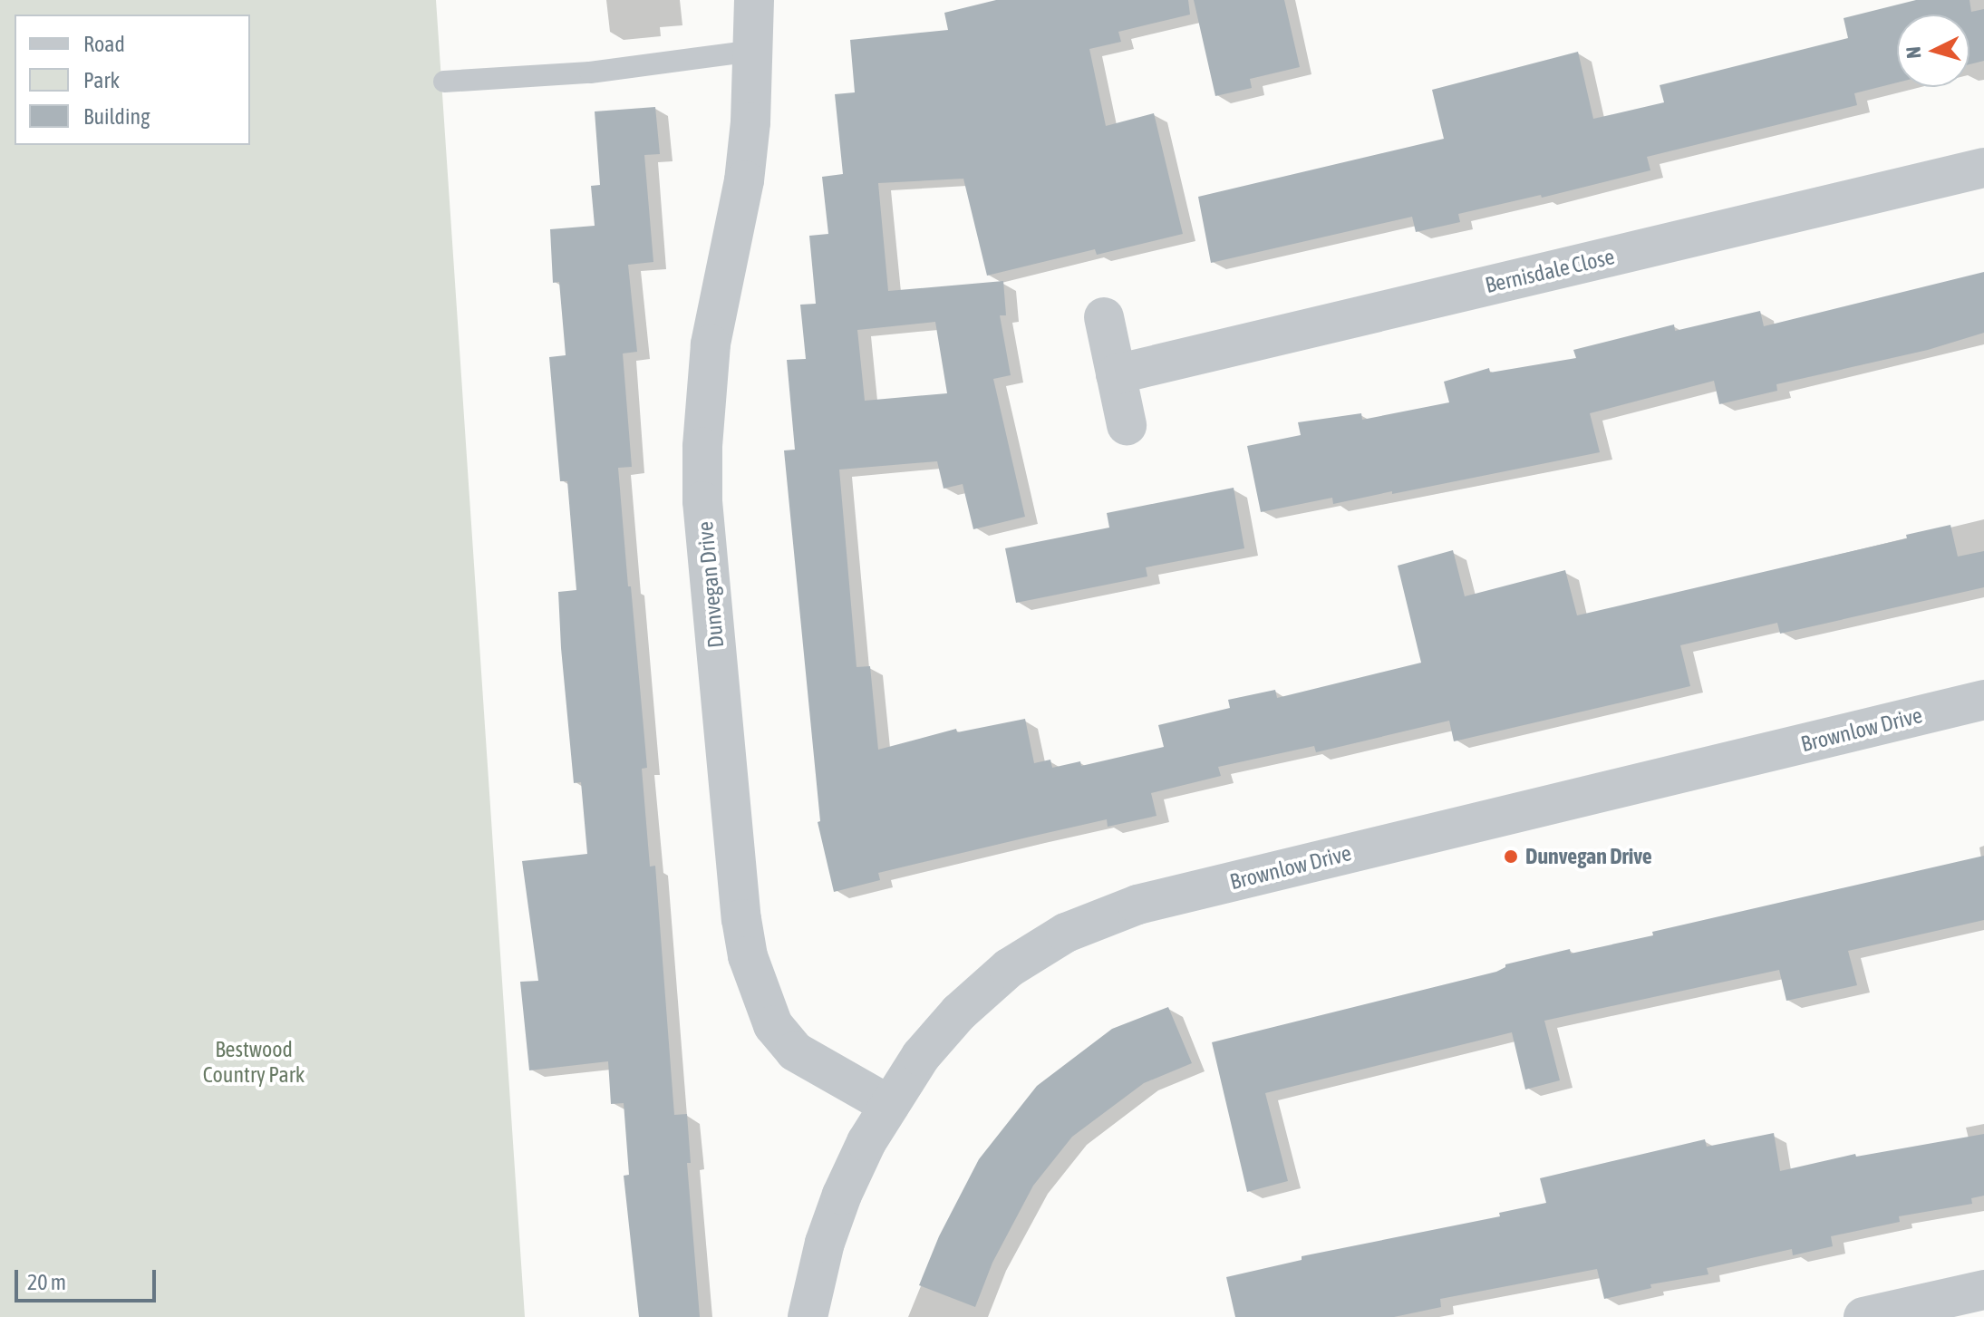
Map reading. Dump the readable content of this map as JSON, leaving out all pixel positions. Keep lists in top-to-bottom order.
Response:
{
  "streets": {
    "street": ["Bernisdale Close", "Dunvegan Drive", "Brownlow Drive"]
  },
  "crossings": [
    ["Dunvegan Drive", "Brownlow Drive"]
  ],
  "parks": ["Bestwood Country Park"],
  "places": ["Dunvegan Drive"],
  "legend": ["Road", "Park", "Building"],
  "scale_bar": "20 m",
  "north": "left"
}
